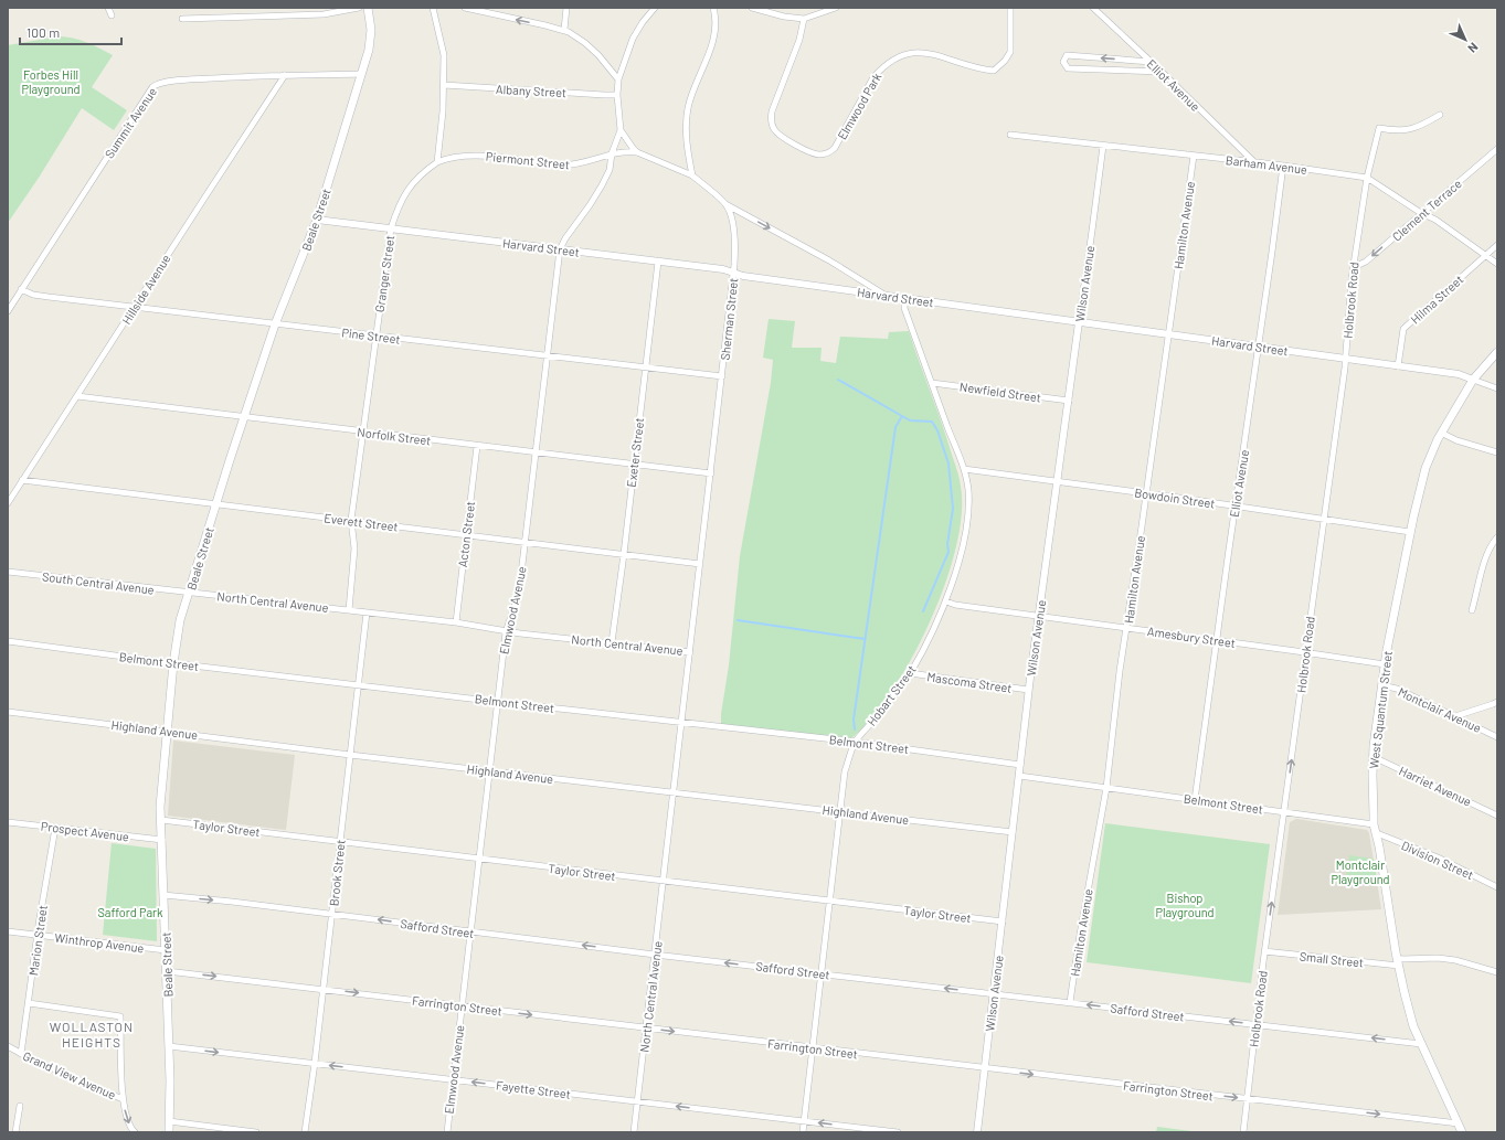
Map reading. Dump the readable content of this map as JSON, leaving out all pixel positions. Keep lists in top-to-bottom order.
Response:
{
  "streets": {
    "main road": ["Beale Street", "West Squantum Street"],
    "street": [
      "Elliot Avenue",
      "Albany Street",
      "Elmwood Park",
      "Summit Avenue",
      "Piermont Street",
      "Barham Avenue",
      "Clement Terrace",
      "Hamilton Avenue",
      "Harvard Street",
      "Granger Street",
      "Wilson Avenue",
      "Hillside Avenue",
      "Hilma Street",
      "Holbrook Road",
      "Sherman Street",
      "Pine Street",
      "Newfield Street",
      "Norfolk Street",
      "Exeter Street",
      "Bowdoin Street",
      "Everett Street",
      "Acton Street",
      "South Central Avenue",
      "North Central Avenue",
      "Elmwood Avenue",
      "Amesbury Street",
      "Belmont Street",
      "Mascoma Street",
      "Hobart Street",
      "Montclair Avenue",
      "Highland Avenue",
      "Harriet Avenue",
      "Taylor Street",
      "Prospect Avenue",
      "Division Street",
      "Brook Street",
      "Safford Street",
      "Marion Street",
      "Winthrop Avenue",
      "Small Street",
      "Farrington Street",
      "Grand View Avenue",
      "Fayette Street"
    ]
  },
  "crossings": [
    ["Elliot Avenue", "Barham Avenue"],
    ["Elliot Avenue", "Harvard Street"],
    ["Elliot Avenue", "Bowdoin Street"],
    ["Elliot Avenue", "Amesbury Street"],
    ["Elliot Avenue", "Belmont Street"],
    ["Albany Street", "Elmwood Avenue"],
    ["Summit Avenue", "Beale Street"],
    ["Summit Avenue", "Hillside Avenue"],
    ["Summit Avenue", "Pine Street"],
    ["Piermont Street", "Granger Street"],
    ["Piermont Street", "Elmwood Avenue"],
    ["Barham Avenue", "Clement Terrace"],
    ["Barham Avenue", "Hamilton Avenue"],
    ["Barham Avenue", "Wilson Avenue"],
    ["Barham Avenue", "Hilma Street"],
    ["Barham Avenue", "Holbrook Road"],
    ["Clement Terrace", "Holbrook Road"],
    ["Beale Street", "Harvard Street"],
    ["Beale Street", "Pine Street"],
    ["Beale Street", "Norfolk Street"],
    ["Beale Street", "Everett Street"],
    ["Beale Street", "South Central Avenue"],
    ["Beale Street", "North Central Avenue"],
    ["Beale Street", "Belmont Street"],
    ["Beale Street", "Highland Avenue"],
    ["Beale Street", "Taylor Street"],
    ["Beale Street", "Prospect Avenue"],
    ["Beale Street", "Safford Street"],
    ["Beale Street", "Winthrop Avenue"],
    ["Beale Street", "Farrington Street"],
    ["Beale Street", "Fayette Street"],
    ["Hamilton Avenue", "Harvard Street"],
    ["Hamilton Avenue", "Bowdoin Street"],
    ["Hamilton Avenue", "Amesbury Street"],
    ["Hamilton Avenue", "Belmont Street"],
    ["Hamilton Avenue", "Safford Street"],
    ["Harvard Street", "Granger Street"],
    ["Harvard Street", "Wilson Avenue"],
    ["Harvard Street", "Hilma Street"],
    ["Harvard Street", "Holbrook Road"],
    ["Harvard Street", "Sherman Street"],
    ["Harvard Street", "Exeter Street"],
    ["Harvard Street", "Elmwood Avenue"],
    ["Harvard Street", "Hobart Street"],
    ["Harvard Street", "West Squantum Street"],
    ["Granger Street", "Pine Street"],
    ["Granger Street", "Norfolk Street"],
    ["Granger Street", "Everett Street"],
    ["Granger Street", "North Central Avenue"],
    ["Wilson Avenue", "Newfield Street"],
    ["Wilson Avenue", "Bowdoin Street"],
    ["Wilson Avenue", "Amesbury Street"],
    ["Wilson Avenue", "Belmont Street"],
    ["Wilson Avenue", "Mascoma Street"],
    ["Wilson Avenue", "Highland Avenue"],
    ["Wilson Avenue", "Taylor Street"],
    ["Wilson Avenue", "Safford Street"],
    ["Wilson Avenue", "Farrington Street"],
    ["Hillside Avenue", "Pine Street"],
    ["Hillside Avenue", "Norfolk Street"],
    ["Hillside Avenue", "Everett Street"],
    ["Holbrook Road", "Bowdoin Street"],
    ["Holbrook Road", "Amesbury Street"],
    ["Holbrook Road", "Belmont Street"],
    ["Holbrook Road", "Safford Street"],
    ["Holbrook Road", "Small Street"],
    ["Holbrook Road", "Farrington Street"],
    ["Sherman Street", "Pine Street"],
    ["Sherman Street", "Norfolk Street"],
    ["Sherman Street", "Everett Street"],
    ["Sherman Street", "North Central Avenue"],
    ["Pine Street", "Exeter Street"],
    ["Pine Street", "Elmwood Avenue"],
    ["Newfield Street", "Hobart Street"],
    ["Norfolk Street", "Exeter Street"],
    ["Norfolk Street", "Acton Street"],
    ["Norfolk Street", "Elmwood Avenue"],
    ["Exeter Street", "Everett Street"],
    ["Exeter Street", "North Central Avenue"],
    ["Bowdoin Street", "Hobart Street"],
    ["Bowdoin Street", "West Squantum Street"],
    ["Everett Street", "Acton Street"],
    ["Everett Street", "Elmwood Avenue"],
    ["Acton Street", "North Central Avenue"],
    ["South Central Avenue", "North Central Avenue"],
    ["North Central Avenue", "Elmwood Avenue"],
    ["North Central Avenue", "Belmont Street"],
    ["North Central Avenue", "Highland Avenue"],
    ["North Central Avenue", "Taylor Street"],
    ["North Central Avenue", "Brook Street"],
    ["North Central Avenue", "Safford Street"],
    ["North Central Avenue", "Farrington Street"],
    ["North Central Avenue", "Fayette Street"],
    ["Elmwood Avenue", "Belmont Street"],
    ["Elmwood Avenue", "Highland Avenue"],
    ["Elmwood Avenue", "Taylor Street"],
    ["Elmwood Avenue", "Safford Street"],
    ["Elmwood Avenue", "Farrington Street"],
    ["Elmwood Avenue", "Fayette Street"],
    ["Amesbury Street", "Hobart Street"],
    ["Amesbury Street", "West Squantum Street"],
    ["Belmont Street", "Hobart Street"],
    ["Belmont Street", "West Squantum Street"],
    ["Belmont Street", "Brook Street"],
    ["Mascoma Street", "Hobart Street"],
    ["Hobart Street", "Highland Avenue"],
    ["Hobart Street", "Taylor Street"],
    ["Hobart Street", "Safford Street"],
    ["Hobart Street", "Farrington Street"],
    ["Hobart Street", "Fayette Street"],
    ["West Squantum Street", "Montclair Avenue"],
    ["West Squantum Street", "Harriet Avenue"],
    ["West Squantum Street", "Division Street"],
    ["West Squantum Street", "Safford Street"],
    ["West Squantum Street", "Small Street"],
    ["West Squantum Street", "Farrington Street"],
    ["Highland Avenue", "Brook Street"],
    ["Taylor Street", "Brook Street"],
    ["Prospect Avenue", "Marion Street"],
    ["Brook Street", "Safford Street"],
    ["Brook Street", "Farrington Street"],
    ["Brook Street", "Fayette Street"],
    ["Marion Street", "Winthrop Avenue"],
    ["Marion Street", "Grand View Avenue"]
  ],
  "one_way": ["Clement Terrace", "Farrington Street"],
  "districts": ["WOLLASTON HEIGHTS"],
  "parks": [
    "Forbes Hill Playground",
    "Montclair Playground",
    "Bishop Playground",
    "Safford Park"
  ],
  "scale_bar": "100 m",
  "north": "bottom right"
}
